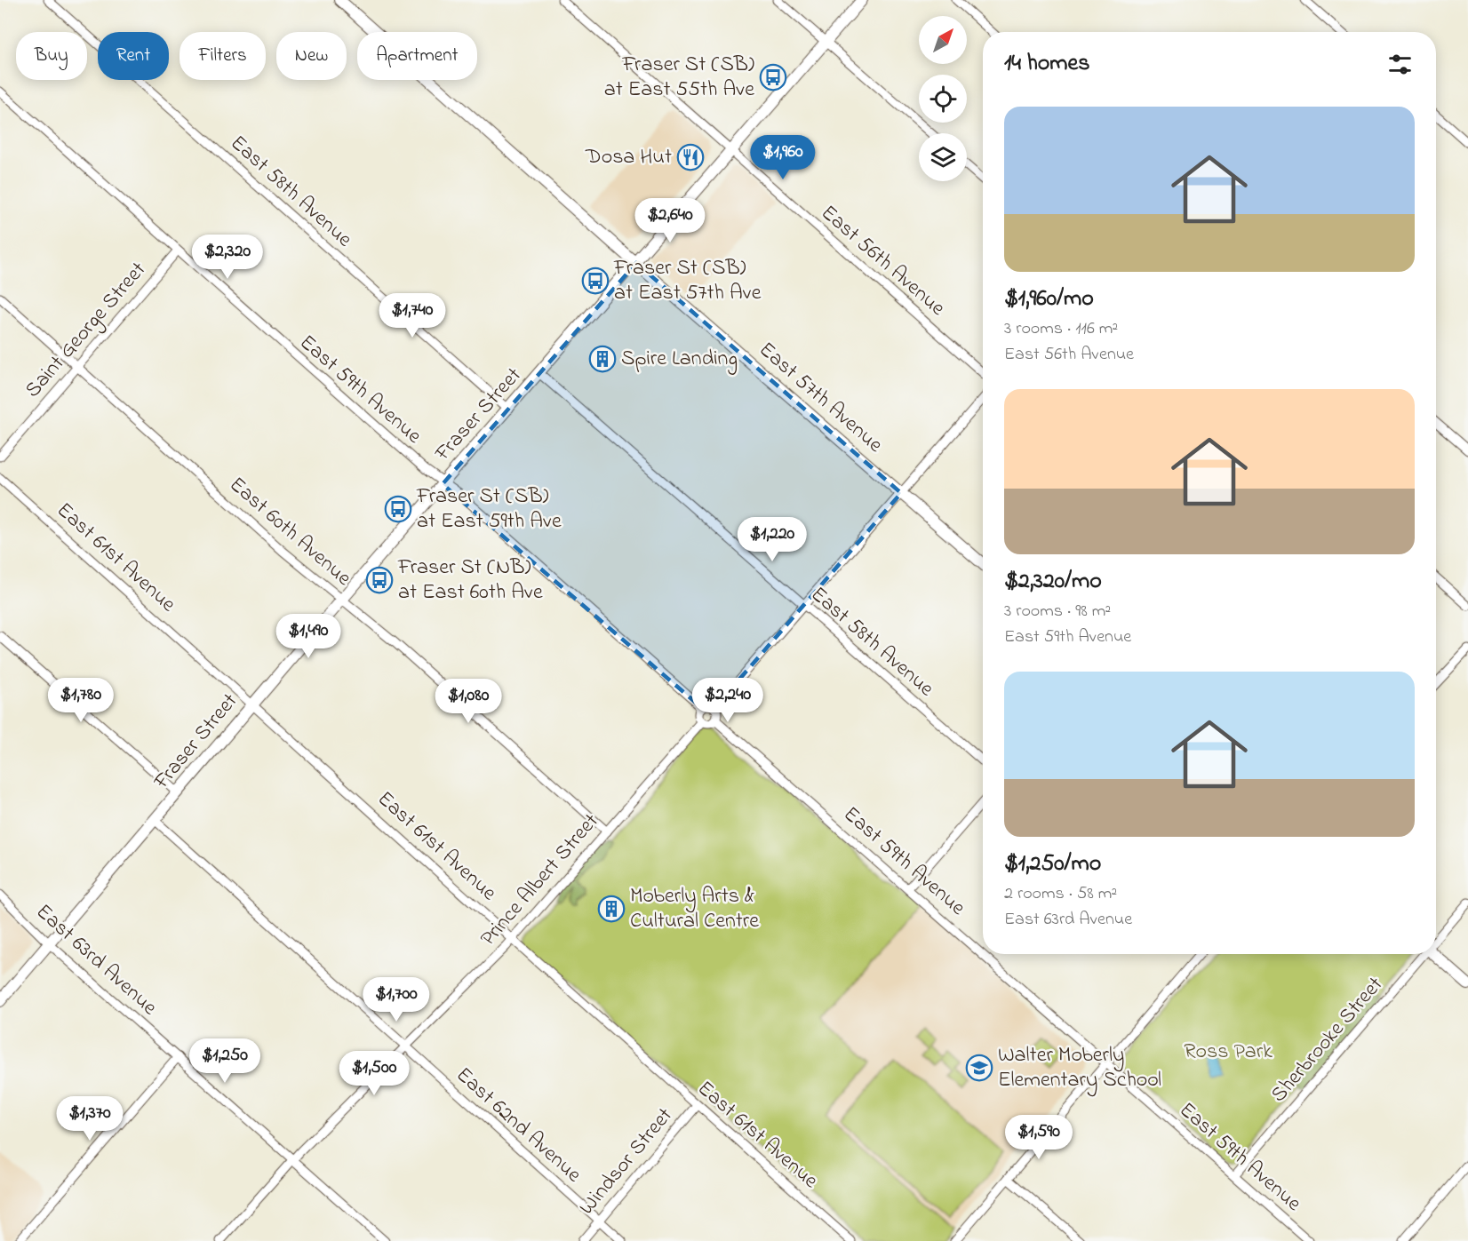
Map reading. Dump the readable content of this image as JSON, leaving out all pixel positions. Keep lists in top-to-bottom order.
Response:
{
  "streets": {
    "street": [
      "East 58th Avenue",
      "East 56th Avenue",
      "Saint George Street",
      "East 59th Avenue",
      "East 57th Avenue",
      "Fraser Street",
      "East 60th Avenue",
      "East 61st Avenue",
      "Prince Albert Street",
      "East 63rd Avenue",
      "Sherbrooke Street",
      "East 62nd Avenue",
      "Windsor Street"
    ]
  },
  "crossings": [
    ["East 58th Avenue", "Fraser Street"],
    ["East 56th Avenue", "Fraser Street"],
    ["Saint George Street", "East 59th Avenue"],
    ["Saint George Street", "East 60th Avenue"],
    ["East 59th Avenue", "Fraser Street"],
    ["East 59th Avenue", "Prince Albert Street"],
    ["East 59th Avenue", "Sherbrooke Street"],
    ["East 57th Avenue", "Fraser Street"],
    ["Fraser Street", "East 60th Avenue"],
    ["Fraser Street", "East 61st Avenue"],
    ["Fraser Street", "East 63rd Avenue"],
    ["Fraser Street", "East 62nd Avenue"],
    ["East 60th Avenue", "Prince Albert Street"],
    ["East 61st Avenue", "Prince Albert Street"],
    ["East 61st Avenue", "Windsor Street"],
    ["Prince Albert Street", "East 63rd Avenue"],
    ["Prince Albert Street", "East 62nd Avenue"],
    ["East 62nd Avenue", "Windsor Street"]
  ],
  "parks": ["Ross Park"],
  "places": {
    "bus stop": [
      "Fraser St (SB) at East 55th Ave",
      "Fraser St (SB) at East 57th Ave",
      "Fraser St (SB) at East 59th Ave",
      "Fraser St (NB) at East 60th Ave"
    ],
    "restaurant": ["Dosa Hut"],
    "building": ["Spire Landing", "Moberly Arts & Cultural Centre"],
    "school or university": ["Walter Moberly Elementary School"]
  },
  "north": "top right",
  "page": {
    "chip": [
      "Buy",
      "Rent",
      "Filters",
      "New",
      "Apartment"
    ],
    "heading": "14 homes",
    "list": [
      {
        "name": "$1,960/mo",
        "note": "3 rooms · 116 m² · East 56th Avenue"
      },
      {
        "name": "$2,320/mo",
        "note": "3 rooms · 98 m² · East 59th Avenue"
      },
      {
        "name": "$1,250/mo",
        "note": "2 rooms · 58 m² · East 63rd Avenue"
      }
    ],
    "price": [
      "$1,960",
      "$2,640",
      "$2,320",
      "$1,740",
      "$1,220",
      "$1,490",
      "$1,780",
      "$2,240",
      "$1,080",
      "$1,700",
      "$1,250",
      "$1,500",
      "$1,370",
      "$1,590"
    ]
  }
}
